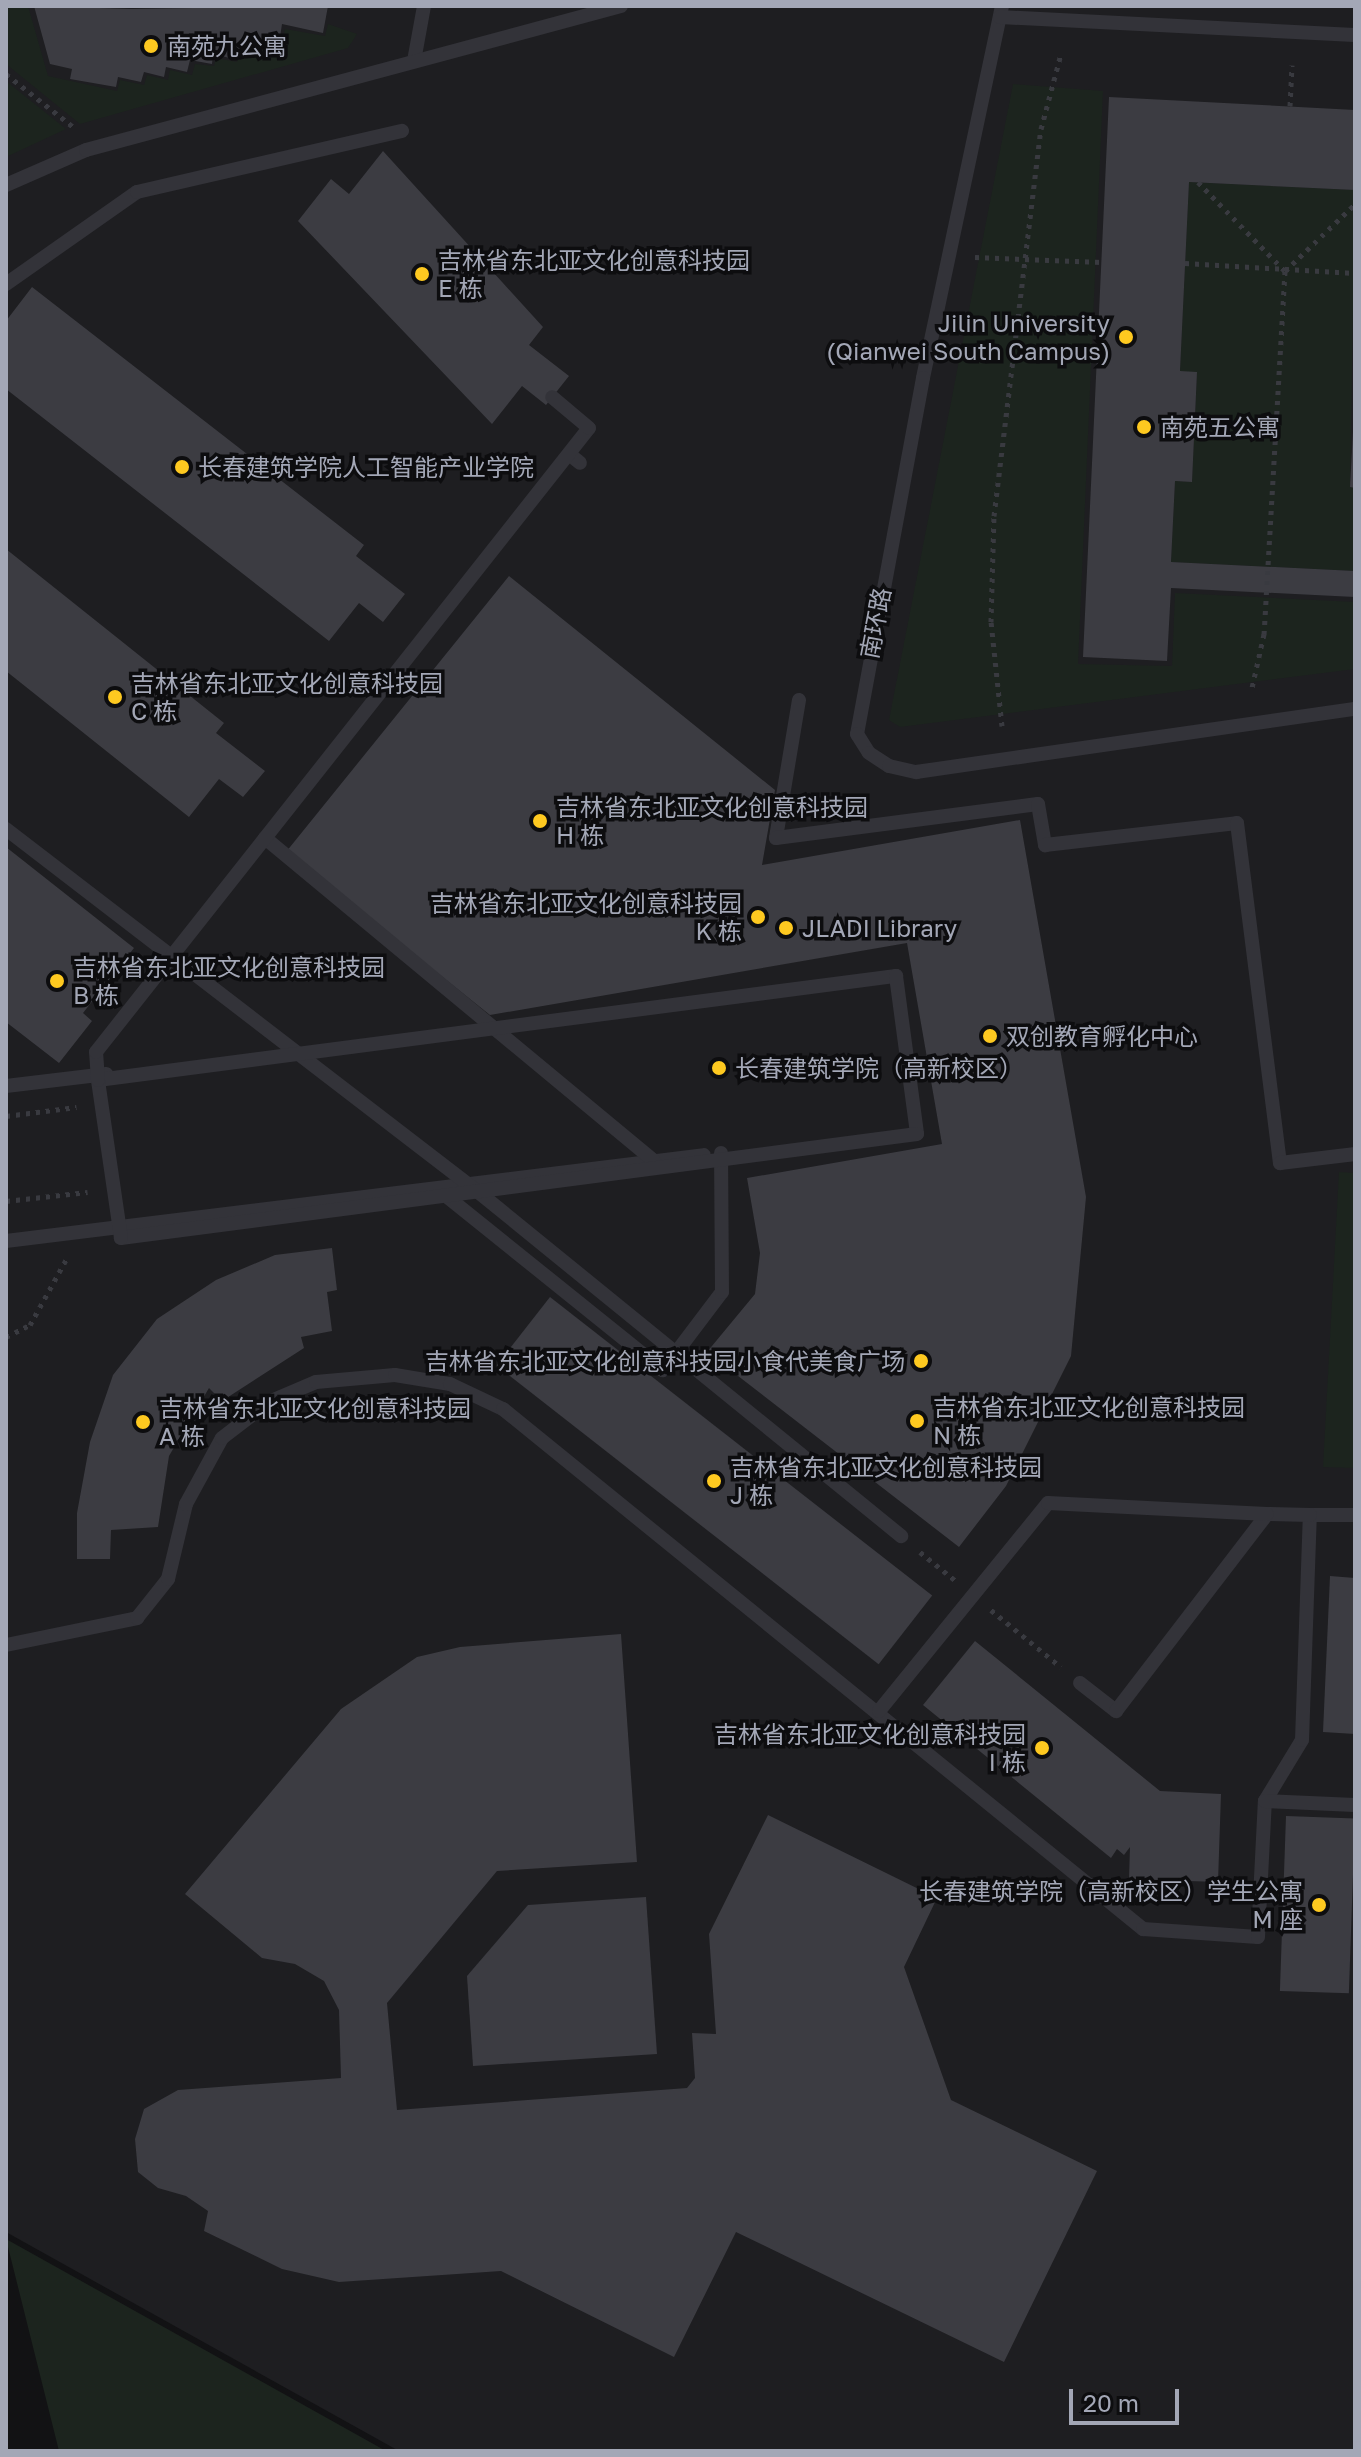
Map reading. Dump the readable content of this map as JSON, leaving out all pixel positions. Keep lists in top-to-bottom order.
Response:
{
  "streets": {
    "lane": ["南环路"]
  },
  "places": [
    "南苑九公寓",
    "吉林省东北亚文化创意科技园 E 栋",
    "Jilin University (Qianwei South Campus)",
    "南苑五公寓",
    "长春建筑学院人工智能产业学院",
    "吉林省东北亚文化创意科技园 C 栋",
    "吉林省东北亚文化创意科技园 H 栋",
    "吉林省东北亚文化创意科技园 K 栋",
    "JLADI Library",
    "吉林省东北亚文化创意科技园 B 栋",
    "双创教育孵化中心",
    "长春建筑学院（高新校区）",
    "吉林省东北亚文化创意科技园小食代美食广场",
    "吉林省东北亚文化创意科技园 N 栋",
    "吉林省东北亚文化创意科技园 A 栋",
    "吉林省东北亚文化创意科技园 J 栋",
    "吉林省东北亚文化创意科技园 I 栋",
    "长春建筑学院（高新校区）学生公寓 M 座"
  ],
  "scale_bar": "20 m"
}
